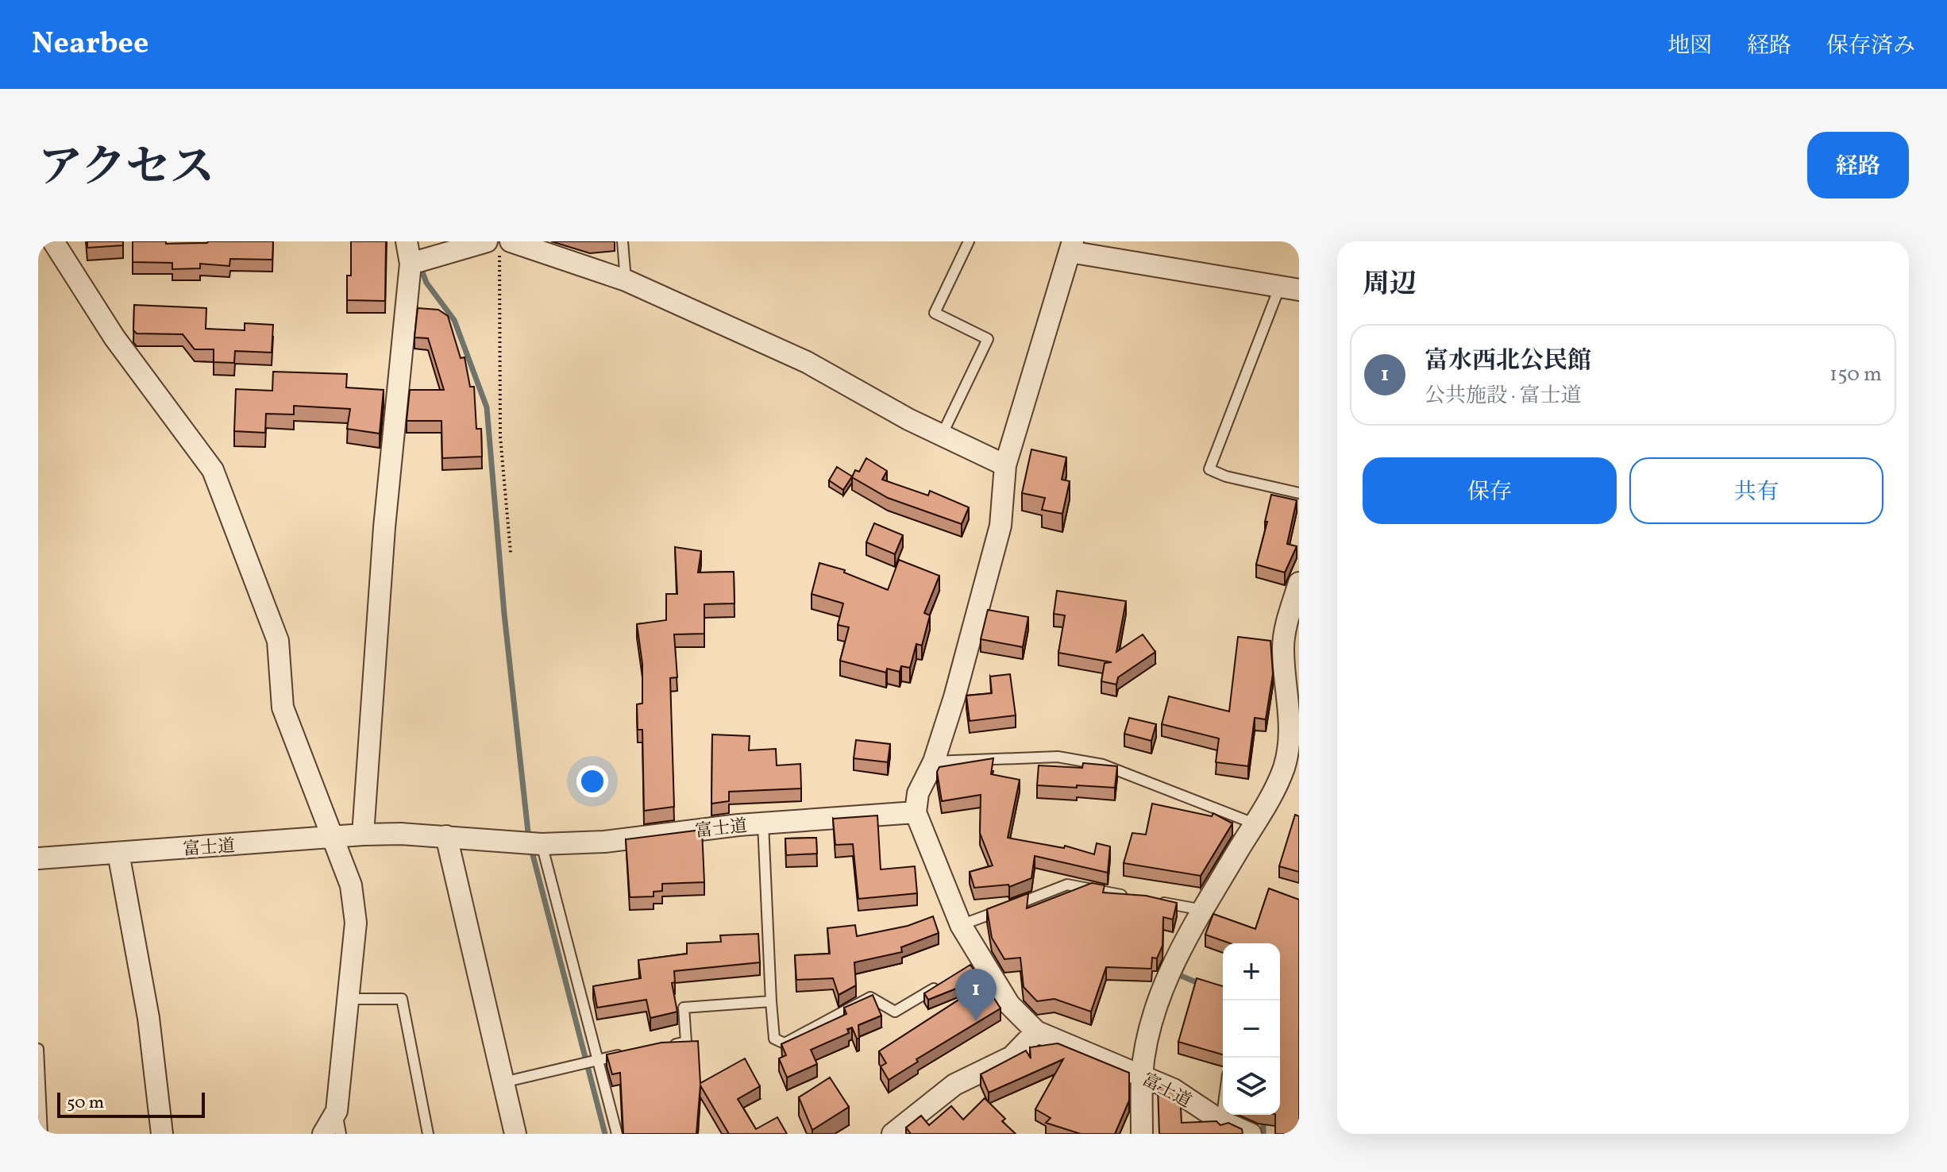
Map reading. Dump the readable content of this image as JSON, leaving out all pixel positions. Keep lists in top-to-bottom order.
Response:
{
  "streets": {
    "street": ["富士道"]
  },
  "scale_bar": "50 m",
  "page": {
    "header": "Nearbee",
    "nav": ["地図", "経路", "保存済み"],
    "title": "アクセス",
    "buttons": [
      "経路",
      ["保存", "共有"]
    ],
    "heading": "周辺",
    "list": [
      {
        "mark": "1",
        "name": "富水西北公民館",
        "note": "公共施設 · 富士道",
        "value": "150 m"
      }
    ],
    "map_buttons": ["+", "−"],
    "pins": "1",
    "scale": "50 m"
  }
}
